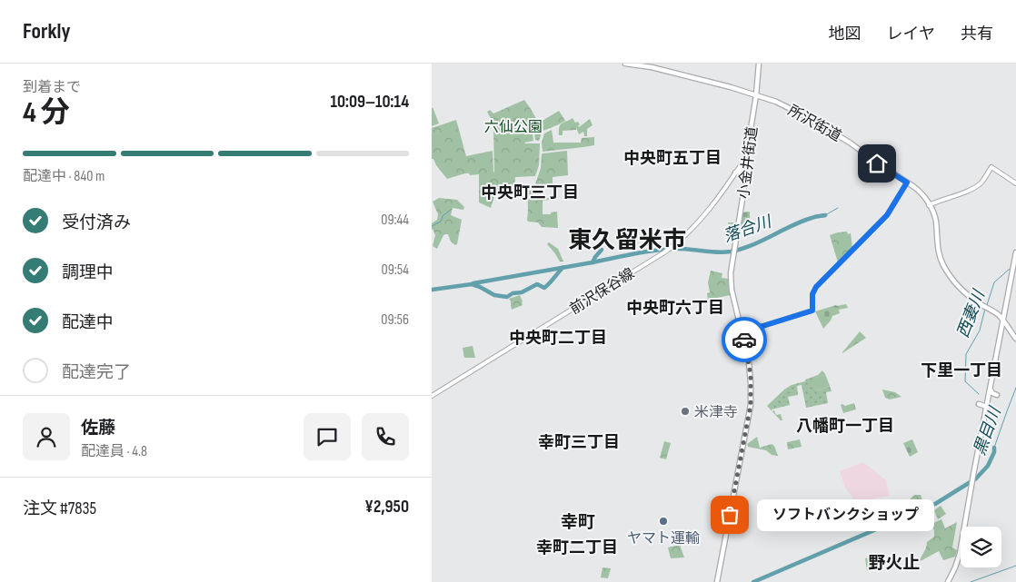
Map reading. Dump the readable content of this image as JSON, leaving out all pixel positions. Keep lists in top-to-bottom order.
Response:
{
  "streets": {
    "main road": ["所沢街道", "小金井街道", "前沢保谷線"]
  },
  "crossings": [
    ["所沢街道", "小金井街道"],
    ["小金井街道", "前沢保谷線"]
  ],
  "districts": [
    "中央町五丁目",
    "中央町三丁目",
    "東久留米市",
    "中央町六丁目",
    "中央町二丁目",
    "下里一丁目",
    "八幡町一丁目",
    "幸町三丁目",
    "幸町",
    "幸町二丁目",
    "野火止"
  ],
  "water": ["落合川", "西妻川", "黒目川"],
  "parks": ["六仙公園"],
  "places": ["米津寺", "ソフトバンクショップ", "ヤマト運輸"],
  "page": {
    "header": "Forkly",
    "nav": ["地図", "レイヤ", "共有"],
    "heading": ["4 分", "到着まで", "10:09–10:14"],
    "panel": [
      "佐藤",
      "配達員 · 4.8",
      "注文 #7835",
      "¥2,950"
    ],
    "bar": "配達中 · 840 m",
    "list": [
      ["受付済み", "09:44"],
      ["調理中", "09:54"],
      ["配達中", "09:56"],
      "配達完了"
    ],
    "bubble": "ソフトバンクショップ"
  }
}
